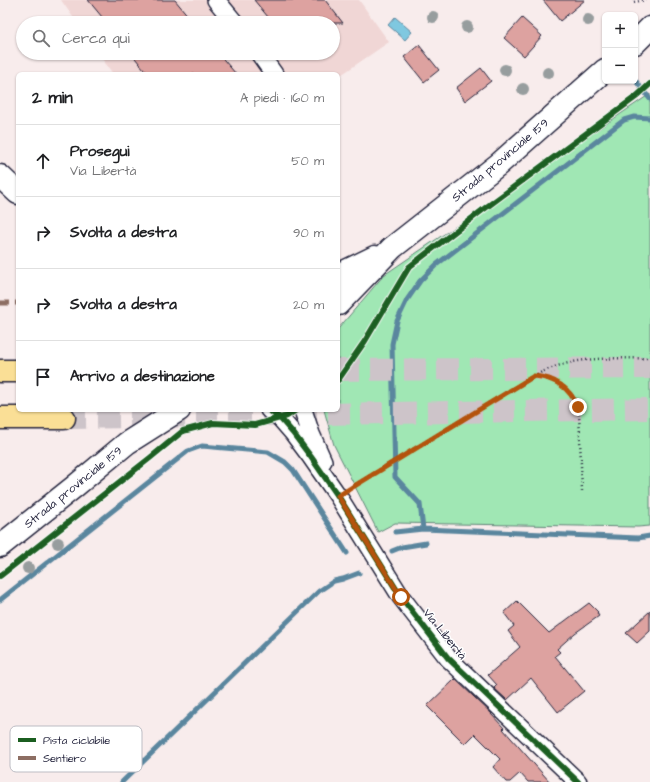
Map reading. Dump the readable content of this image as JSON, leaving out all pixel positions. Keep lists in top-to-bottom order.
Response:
{
  "streets": {
    "street": ["Strada provinciale 159", "Via Libertà"]
  },
  "legend": ["Pista ciclabile", "Sentiero"],
  "page": {
    "map_buttons": ["+", "−"],
    "search": "Cerca qui",
    "heading": ["2 min", "A piedi · 160 m"],
    "list": [
      ["Prosegui", "Via Libertà", "50 m"],
      ["Svolta a destra", "90 m"],
      ["Svolta a destra", "20 m"],
      "Arrivo a destinazione"
    ]
  }
}
